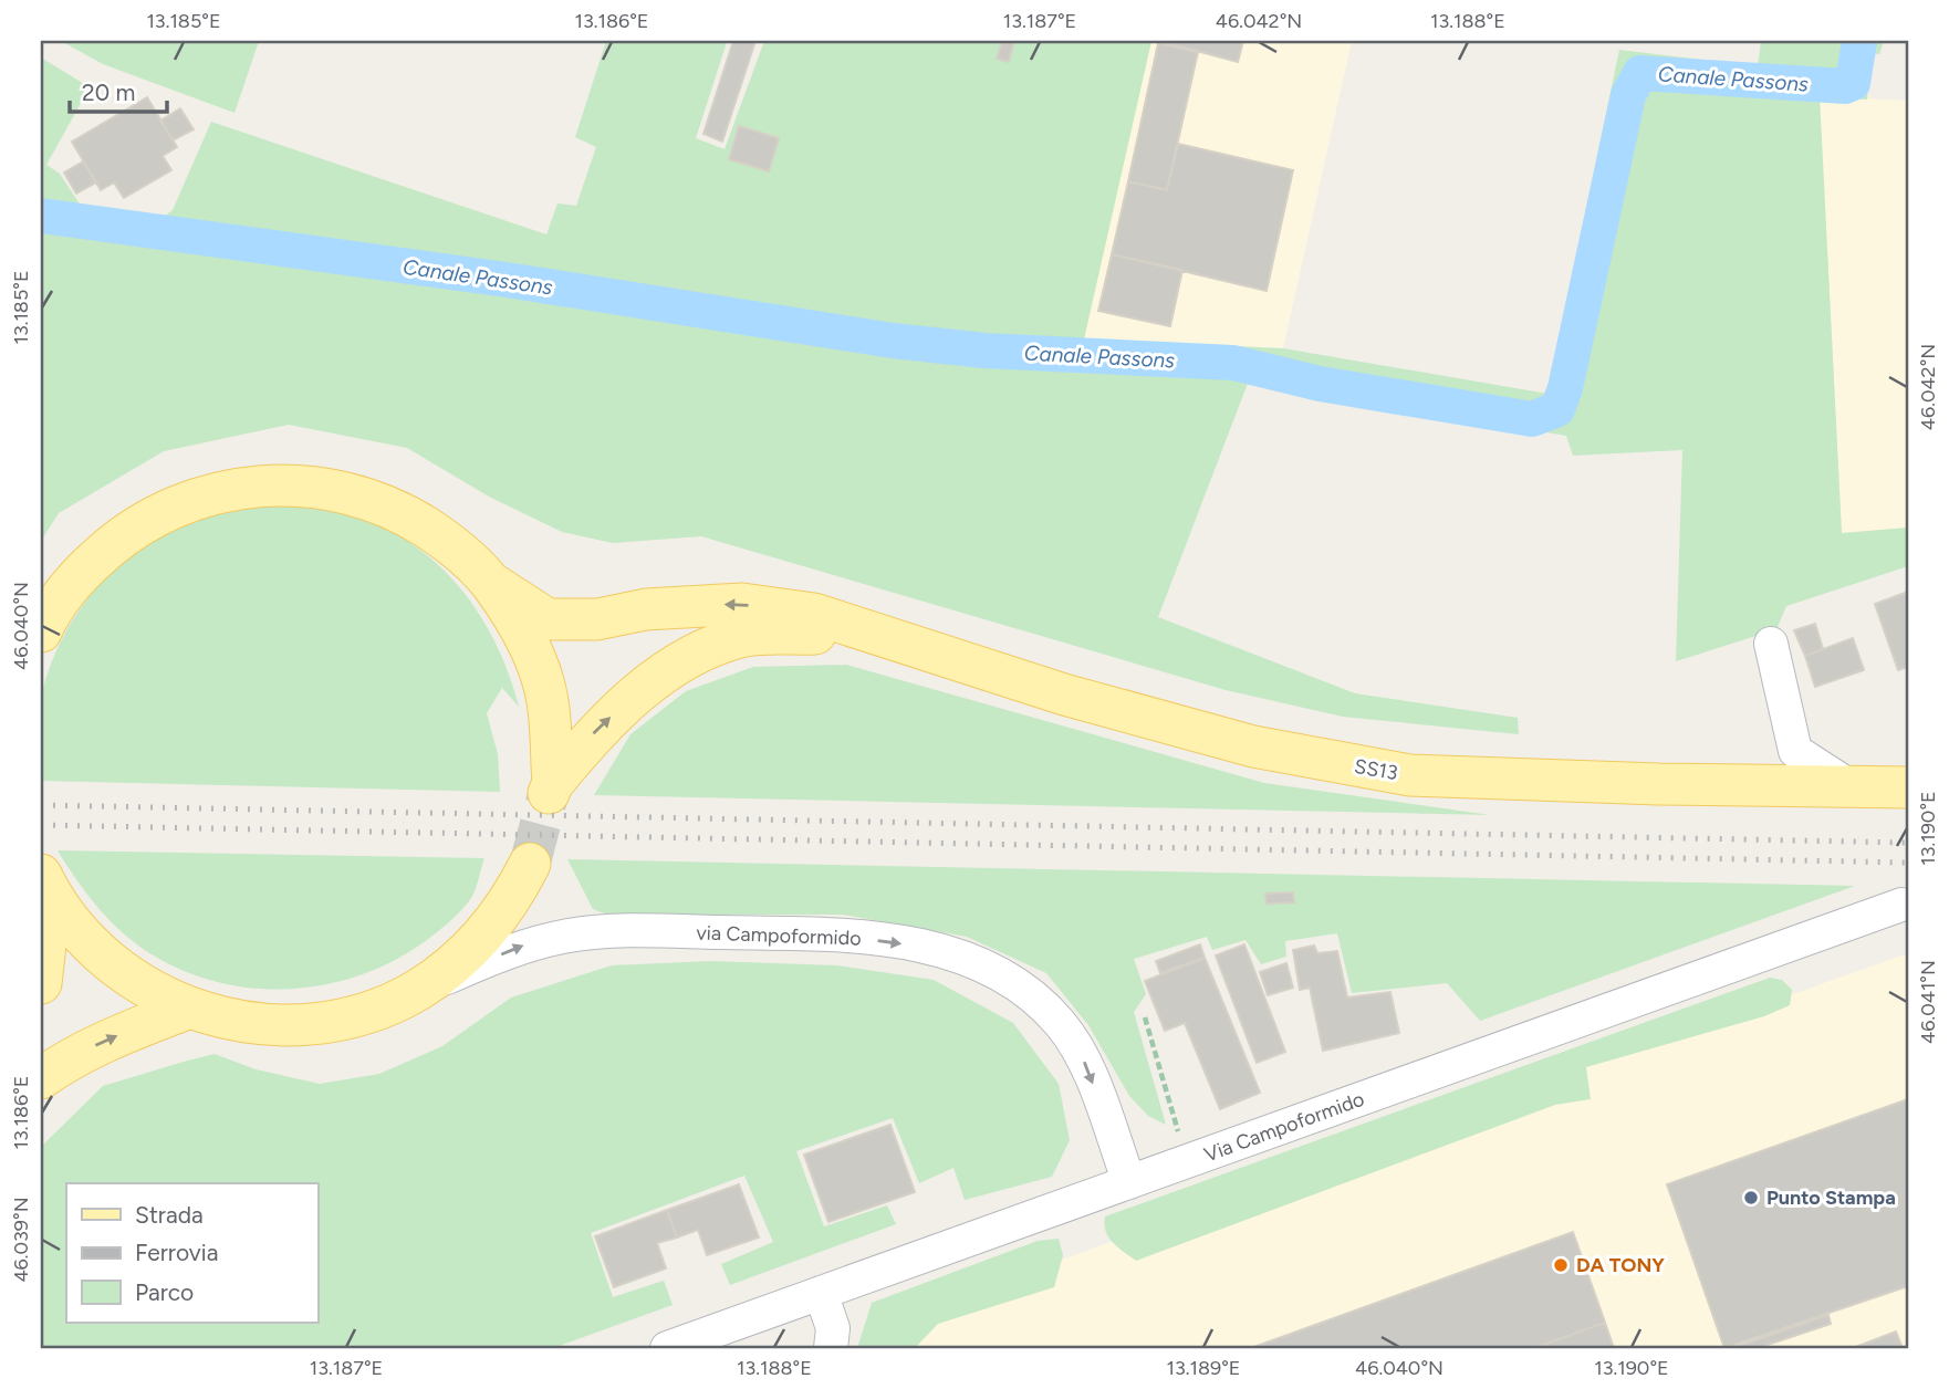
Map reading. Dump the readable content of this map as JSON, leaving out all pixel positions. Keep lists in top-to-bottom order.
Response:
{
  "streets": {
    "main road": ["SS13"],
    "street": ["via Campoformido", "Via Campoformido"]
  },
  "crossings": [
    ["via Campoformido", "Via Campoformido"]
  ],
  "one_way": ["via Campoformido"],
  "water": ["Canale Passons"],
  "places": ["Punto Stampa", "DA TONY"],
  "legend": ["Strada", "Ferrovia", "Parco"],
  "scale_bar": "20 m",
  "coordinates": [
    "13.185°E",
    "13.186°E",
    "13.187°E",
    "46.042°N",
    "13.188°E",
    "46.040°N",
    "13.190°E",
    "46.041°N",
    "46.039°N",
    "13.189°E"
  ]
}
